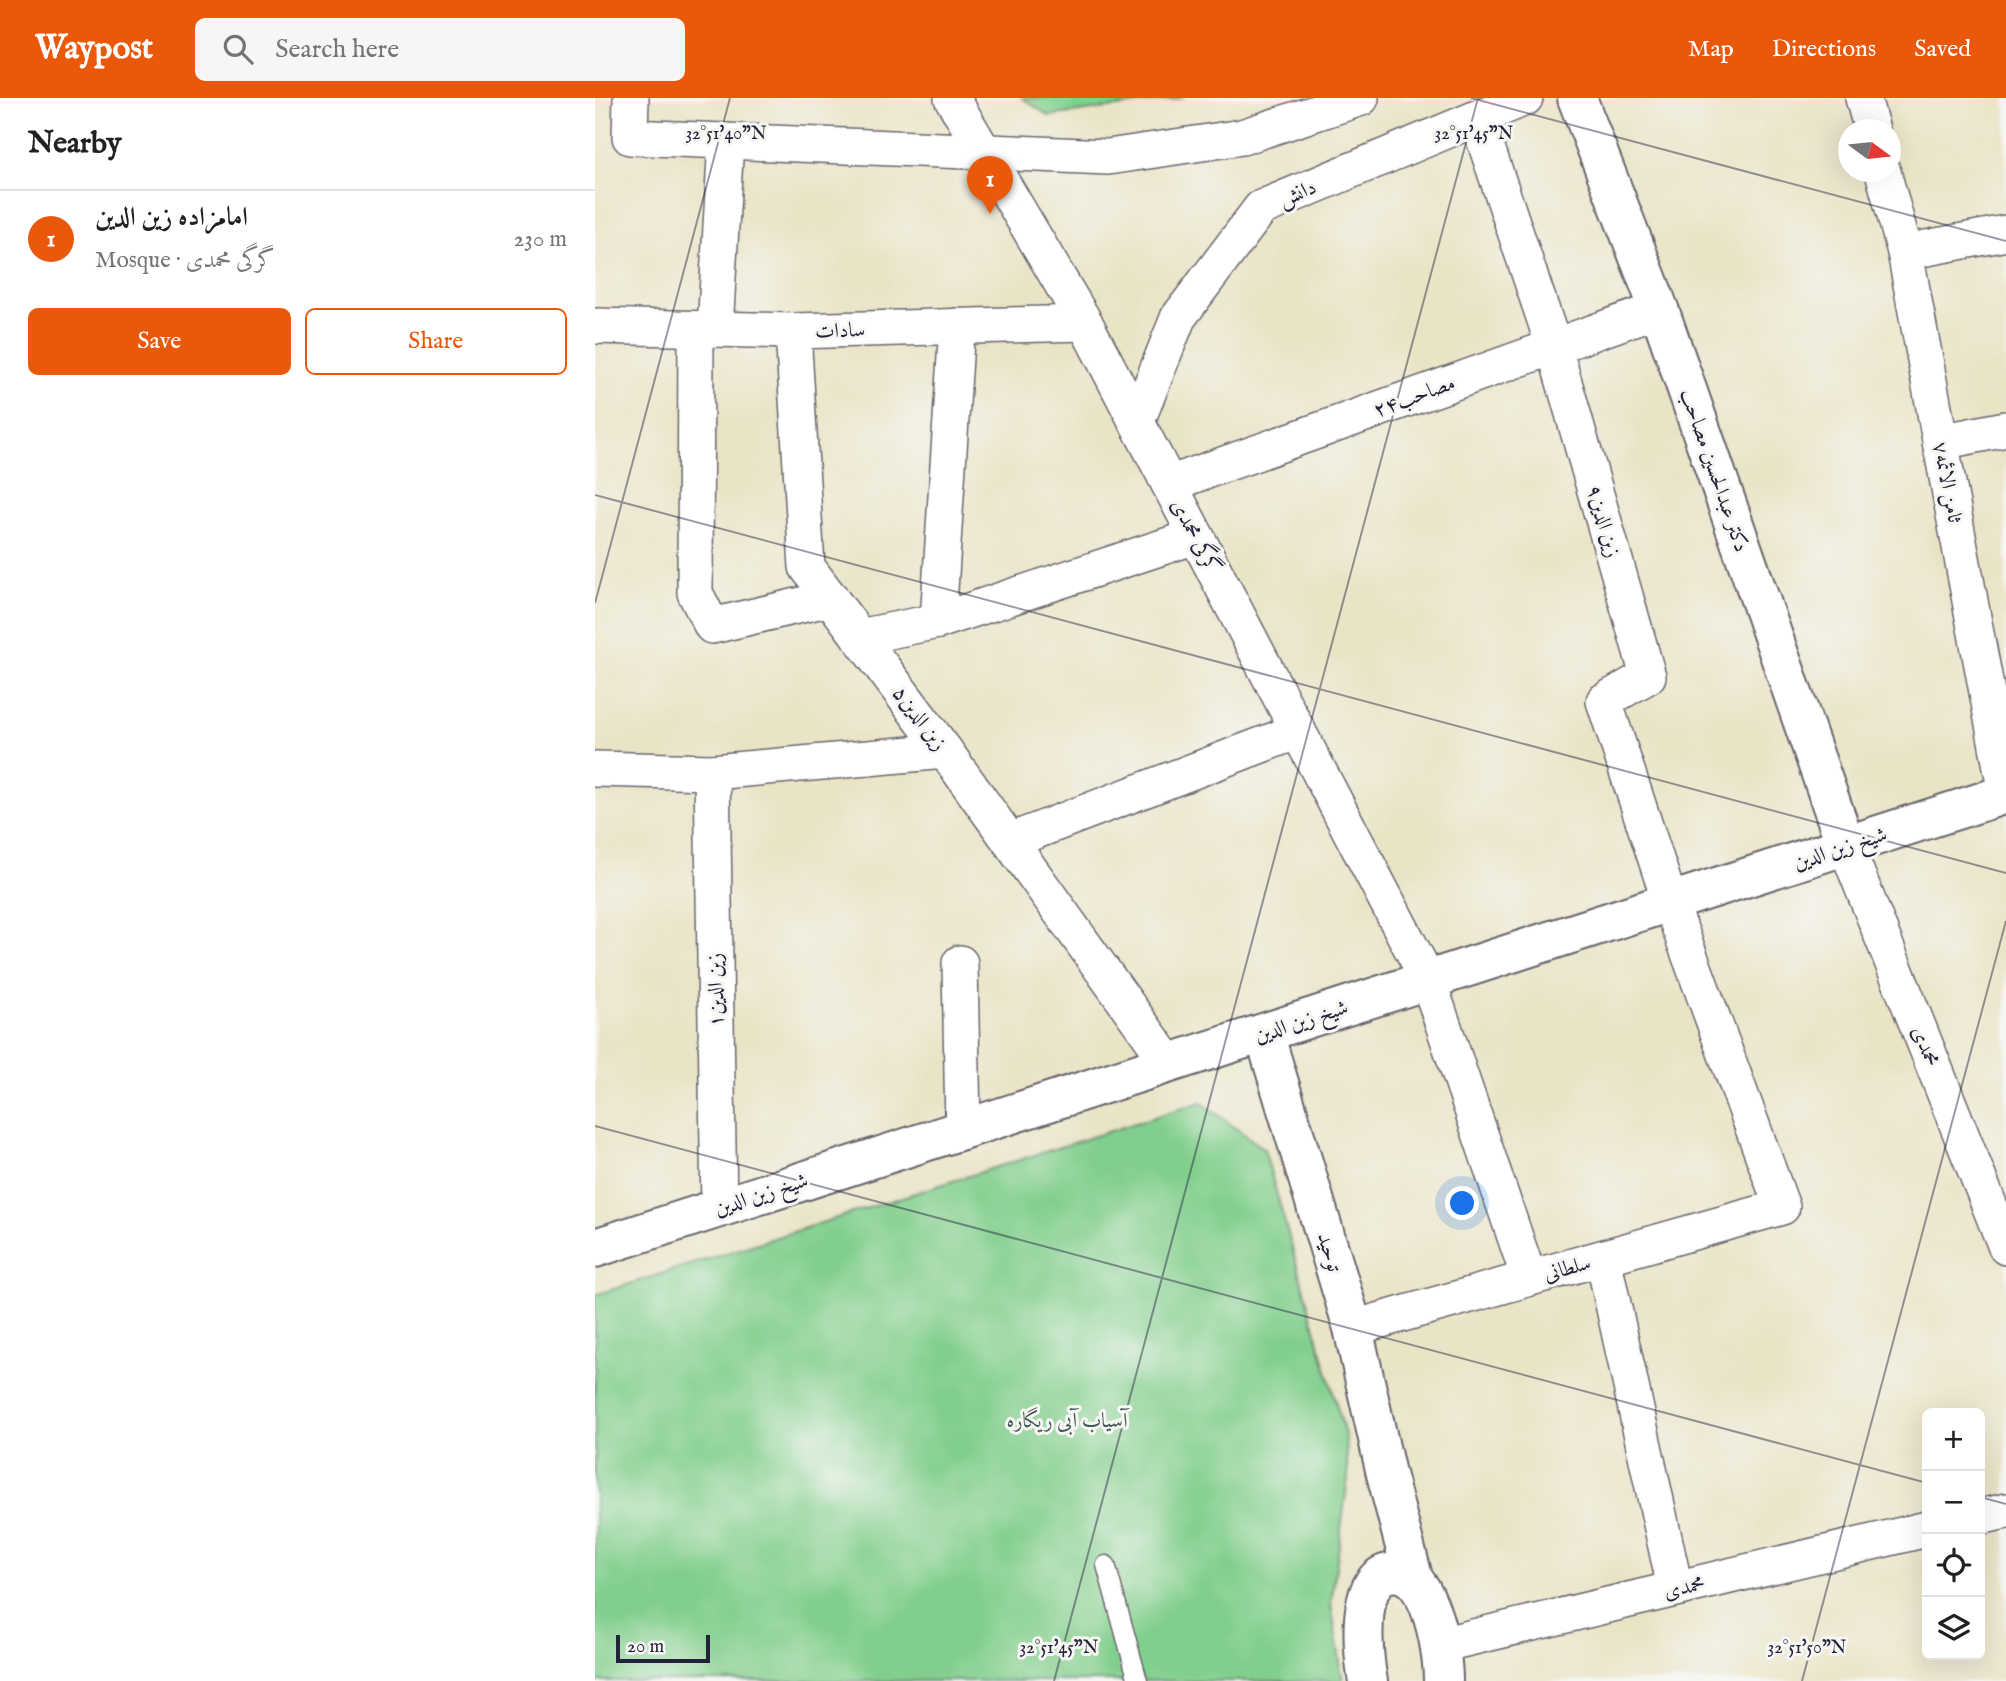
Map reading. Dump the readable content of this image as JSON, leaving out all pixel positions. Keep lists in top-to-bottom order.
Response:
{
  "streets": {
    "street": [
      "دانش",
      "سادات",
      "مصاحب۲۴",
      "دکتر عبدالحسین مصاحب",
      "ثامن الا‌ئمه۷",
      "زین الدین۹",
      "گرگی محمدی",
      "زین الدین۵",
      "شیخ زین الدین",
      "زین الدین۱",
      "محمدی",
      "توحید",
      "سلطانی"
    ]
  },
  "crossings": [
    ["دانش", "زین الدین۹"],
    ["دانش", "گرگی محمدی"],
    ["سادات", "گرگی محمدی"],
    ["سادات", "زین الدین۵"],
    ["مصاحب۲۴", "دکتر عبدالحسین مصاحب"],
    ["مصاحب۲۴", "زین الدین۹"],
    ["مصاحب۲۴", "گرگی محمدی"],
    ["دکتر عبدالحسین مصاحب", "شیخ زین الدین"],
    ["دکتر عبدالحسین مصاحب", "محمدی"],
    ["ثامن الا‌ئمه۷", "شیخ زین الدین"],
    ["زین الدین۹", "شیخ زین الدین"],
    ["زین الدین۹", "سلطانی"],
    ["گرگی محمدی", "شیخ زین الدین"],
    ["گرگی محمدی", "سلطانی"],
    ["زین الدین۵", "شیخ زین الدین"],
    ["شیخ زین الدین", "زین الدین۱"],
    ["شیخ زین الدین", "محمدی"],
    ["شیخ زین الدین", "توحید"],
    ["شیخ زین الدین", "سلطانی"],
    ["توحید", "سلطانی"]
  ],
  "parks": ["آسیاب آبی ریگاره"],
  "scale_bar": "20 m",
  "north": "right",
  "page": {
    "header": "Waypost",
    "search": "Search here",
    "nav": ["Map", "Directions", "Saved"],
    "heading": "Nearby",
    "pins": "1",
    "list": [
      {
        "mark": "1",
        "name": "امامزاده زین الدین",
        "note": "Mosque · گرگی محمدی",
        "value": "230 m"
      }
    ],
    "buttons": ["Save", "Share"],
    "map_buttons": ["+", "−"],
    "scale": "20 m"
  },
  "coordinates": ["32°51'40\"N", "32°51'45\"N", "32°51'50\"N"]
}
